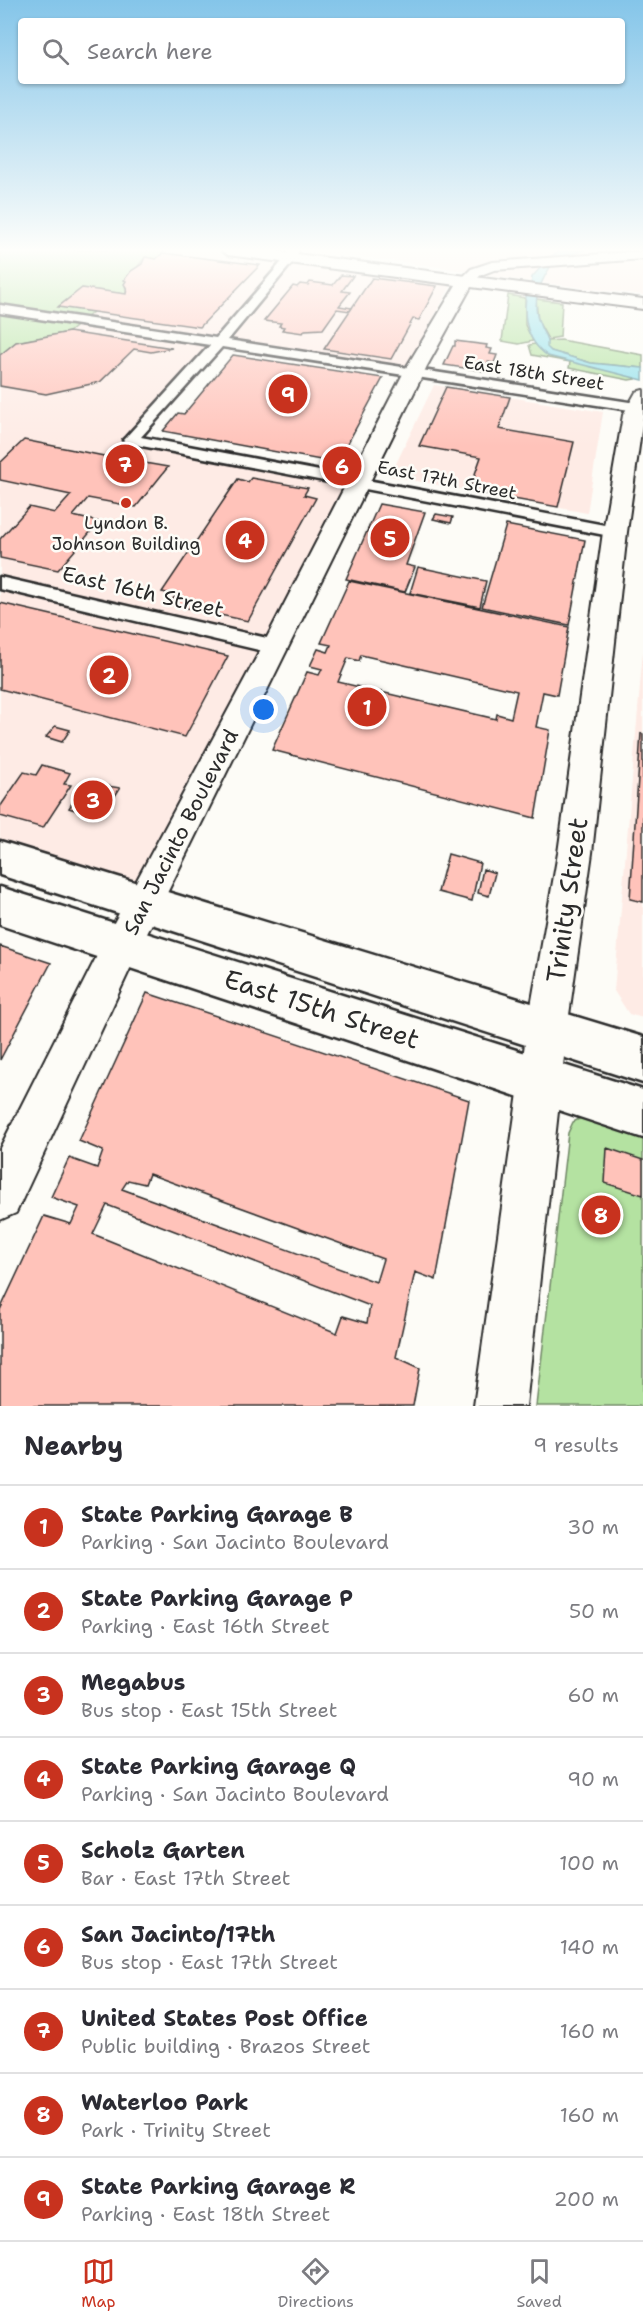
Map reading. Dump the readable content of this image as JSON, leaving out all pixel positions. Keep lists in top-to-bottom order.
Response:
{
  "streets": {
    "main road": ["San Jacinto Boulevard", "Trinity Street", "East 15th Street"],
    "street": ["East 18th Street", "East 17th Street", "East 16th Street"]
  },
  "crossings": [
    ["East 18th Street", "East 17th Street"],
    ["East 18th Street", "San Jacinto Boulevard"],
    ["East 18th Street", "Trinity Street"],
    ["East 17th Street", "San Jacinto Boulevard"],
    ["East 17th Street", "Trinity Street"],
    ["East 16th Street", "San Jacinto Boulevard"],
    ["San Jacinto Boulevard", "East 15th Street"],
    ["Trinity Street", "East 15th Street"]
  ],
  "places": ["Lyndon B. Johnson Building"],
  "page": {
    "search": "Search here",
    "pins": [
      "9",
      "7",
      "6",
      "5",
      "4",
      "2",
      "1",
      "3",
      "8"
    ],
    "heading": ["Nearby", "9 results"],
    "list": [
      {
        "mark": "1",
        "name": "State Parking Garage B",
        "note": "Parking · San Jacinto Boulevard",
        "value": "30 m"
      },
      {
        "mark": "2",
        "name": "State Parking Garage P",
        "note": "Parking · East 16th Street",
        "value": "50 m"
      },
      {
        "mark": "3",
        "name": "Megabus",
        "note": "Bus stop · East 15th Street",
        "value": "60 m"
      },
      {
        "mark": "4",
        "name": "State Parking Garage Q",
        "note": "Parking · San Jacinto Boulevard",
        "value": "90 m"
      },
      {
        "mark": "5",
        "name": "Scholz Garten",
        "note": "Bar · East 17th Street",
        "value": "100 m"
      },
      {
        "mark": "6",
        "name": "San Jacinto/17th",
        "note": "Bus stop · East 17th Street",
        "value": "140 m"
      },
      {
        "mark": "7",
        "name": "United States Post Office",
        "note": "Public building · Brazos Street",
        "value": "160 m"
      },
      {
        "mark": "8",
        "name": "Waterloo Park",
        "note": "Park · Trinity Street",
        "value": "160 m"
      },
      {
        "mark": "9",
        "name": "State Parking Garage R",
        "note": "Parking · East 18th Street",
        "value": "200 m"
      }
    ],
    "nav": ["Map", "Directions", "Saved"]
  }
}
